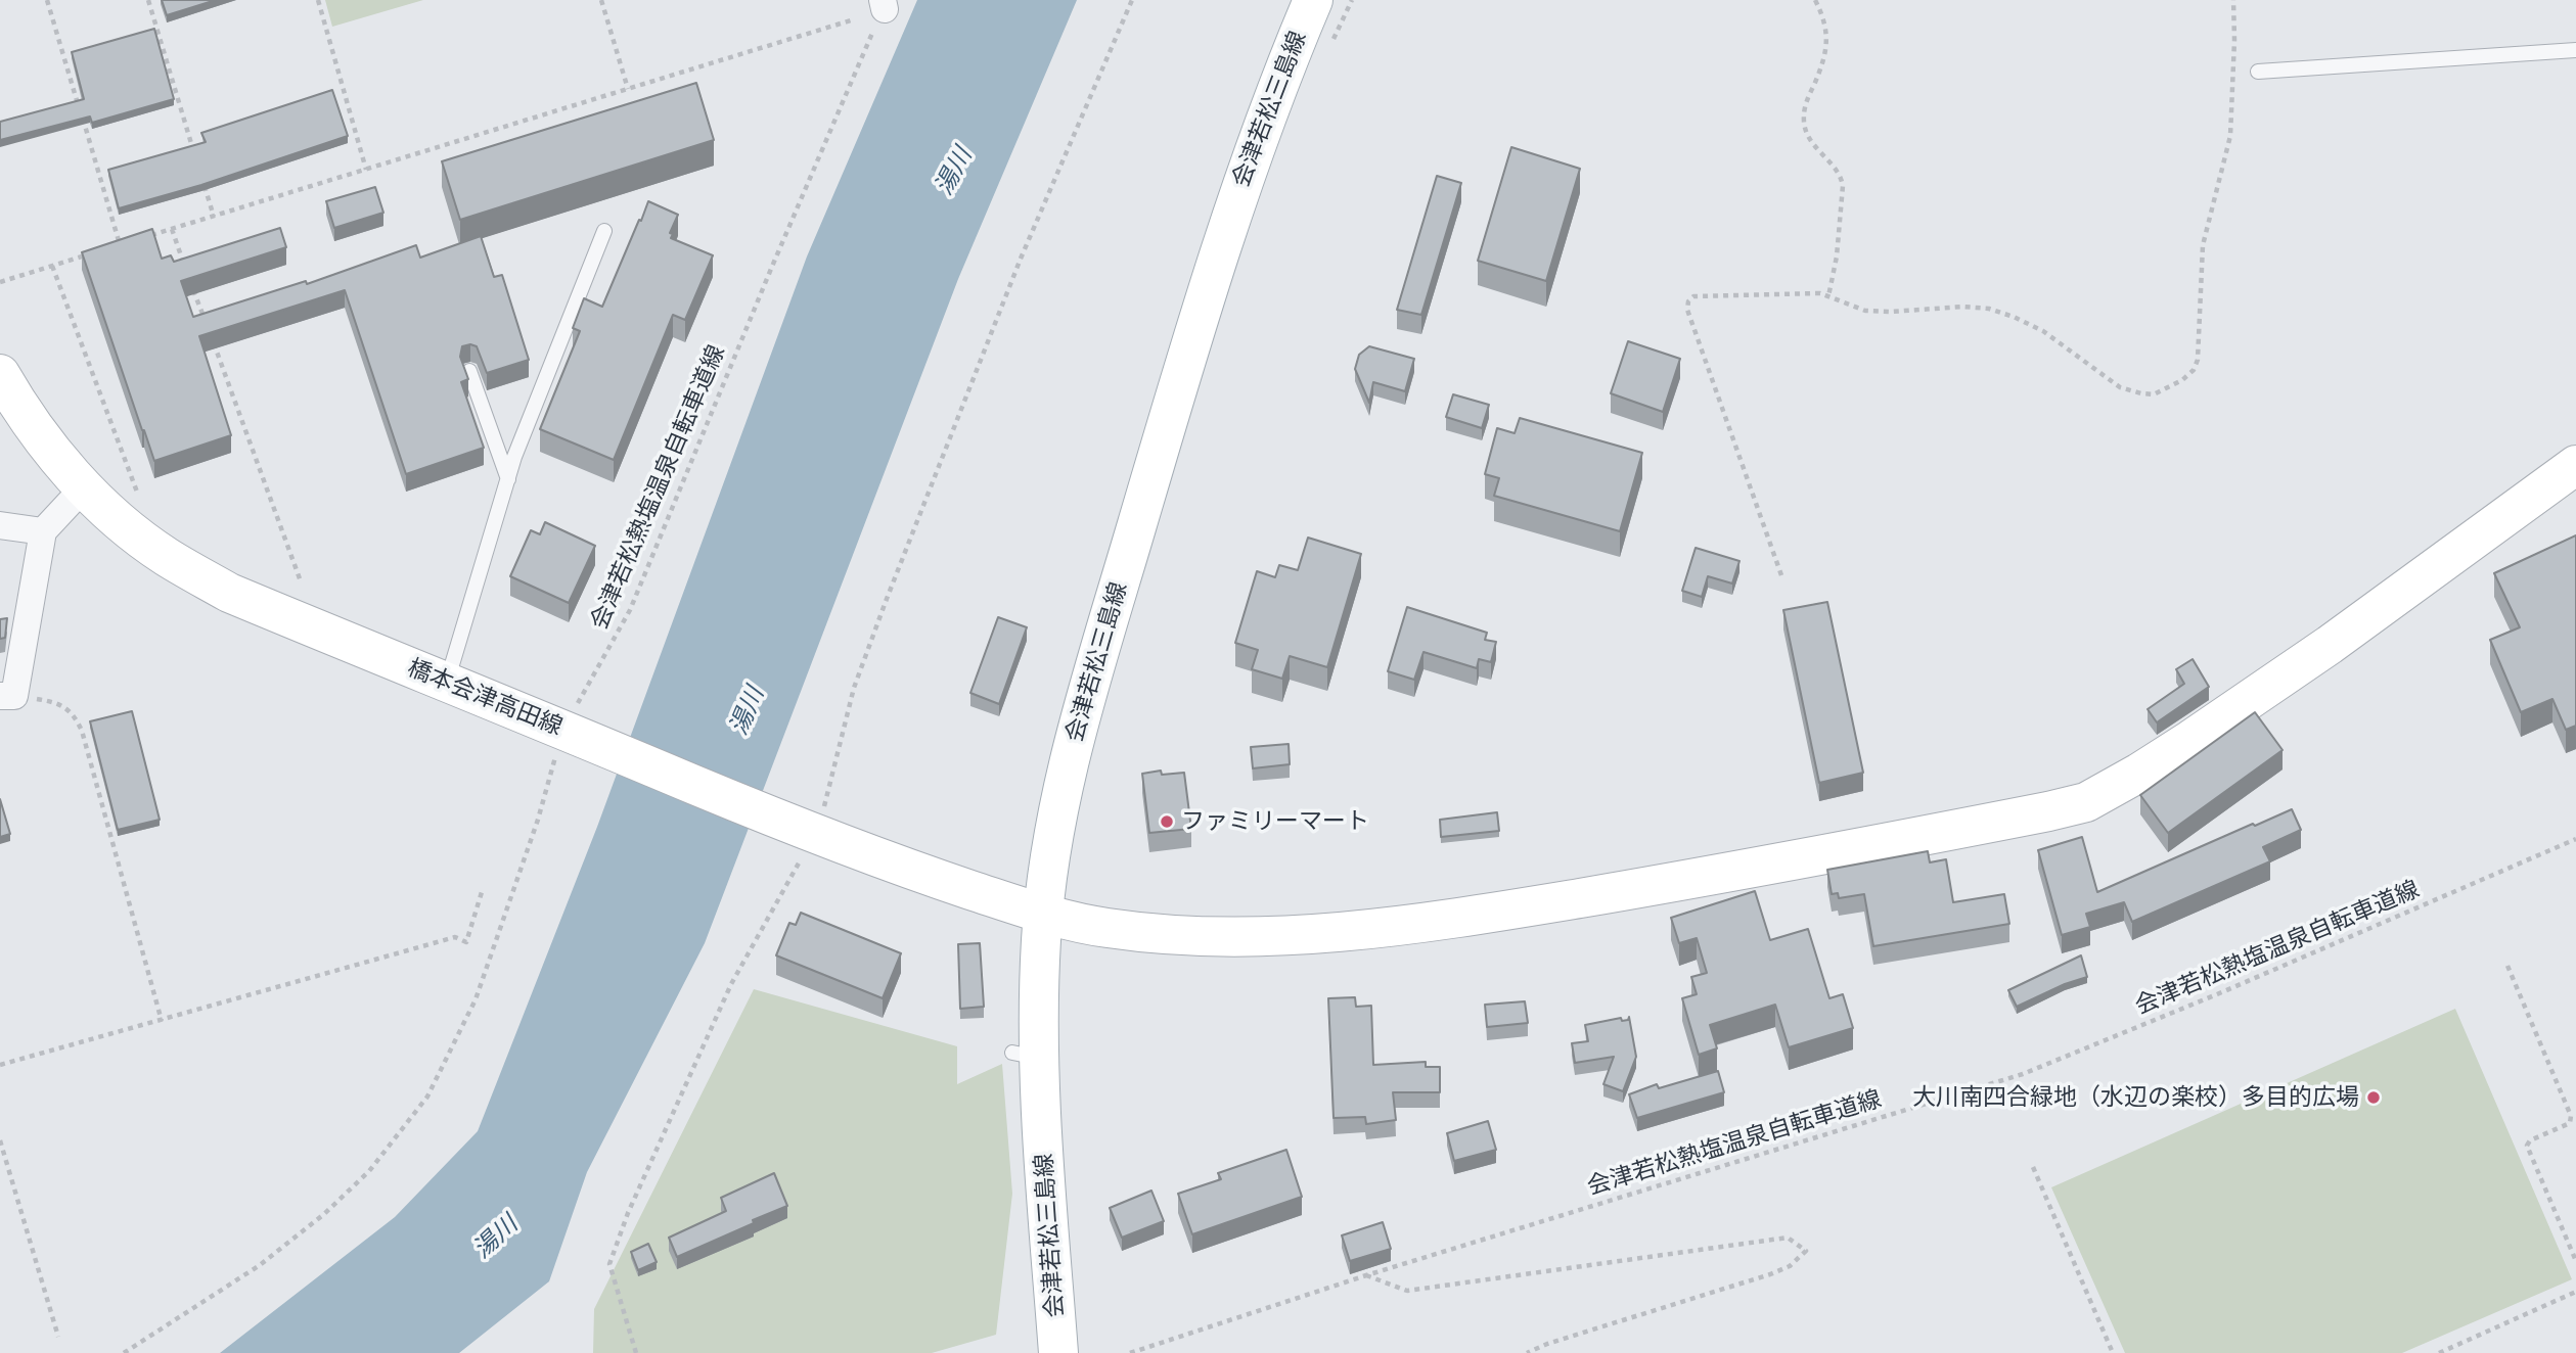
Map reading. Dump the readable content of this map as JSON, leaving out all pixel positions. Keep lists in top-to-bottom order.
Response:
{
  "streets": {
    "main road": ["会津若松三島線", "橋本会津高田線"],
    "path": ["会津若松熱塩温泉自転車道線"]
  },
  "crossings": [
    ["会津若松三島線", "橋本会津高田線"],
    ["会津若松熱塩温泉自転車道線", "橋本会津高田線"]
  ],
  "water": ["湯川"],
  "places": ["ファミリーマート", "大川南四合緑地（水辺の楽校）多目的広場"]
}
